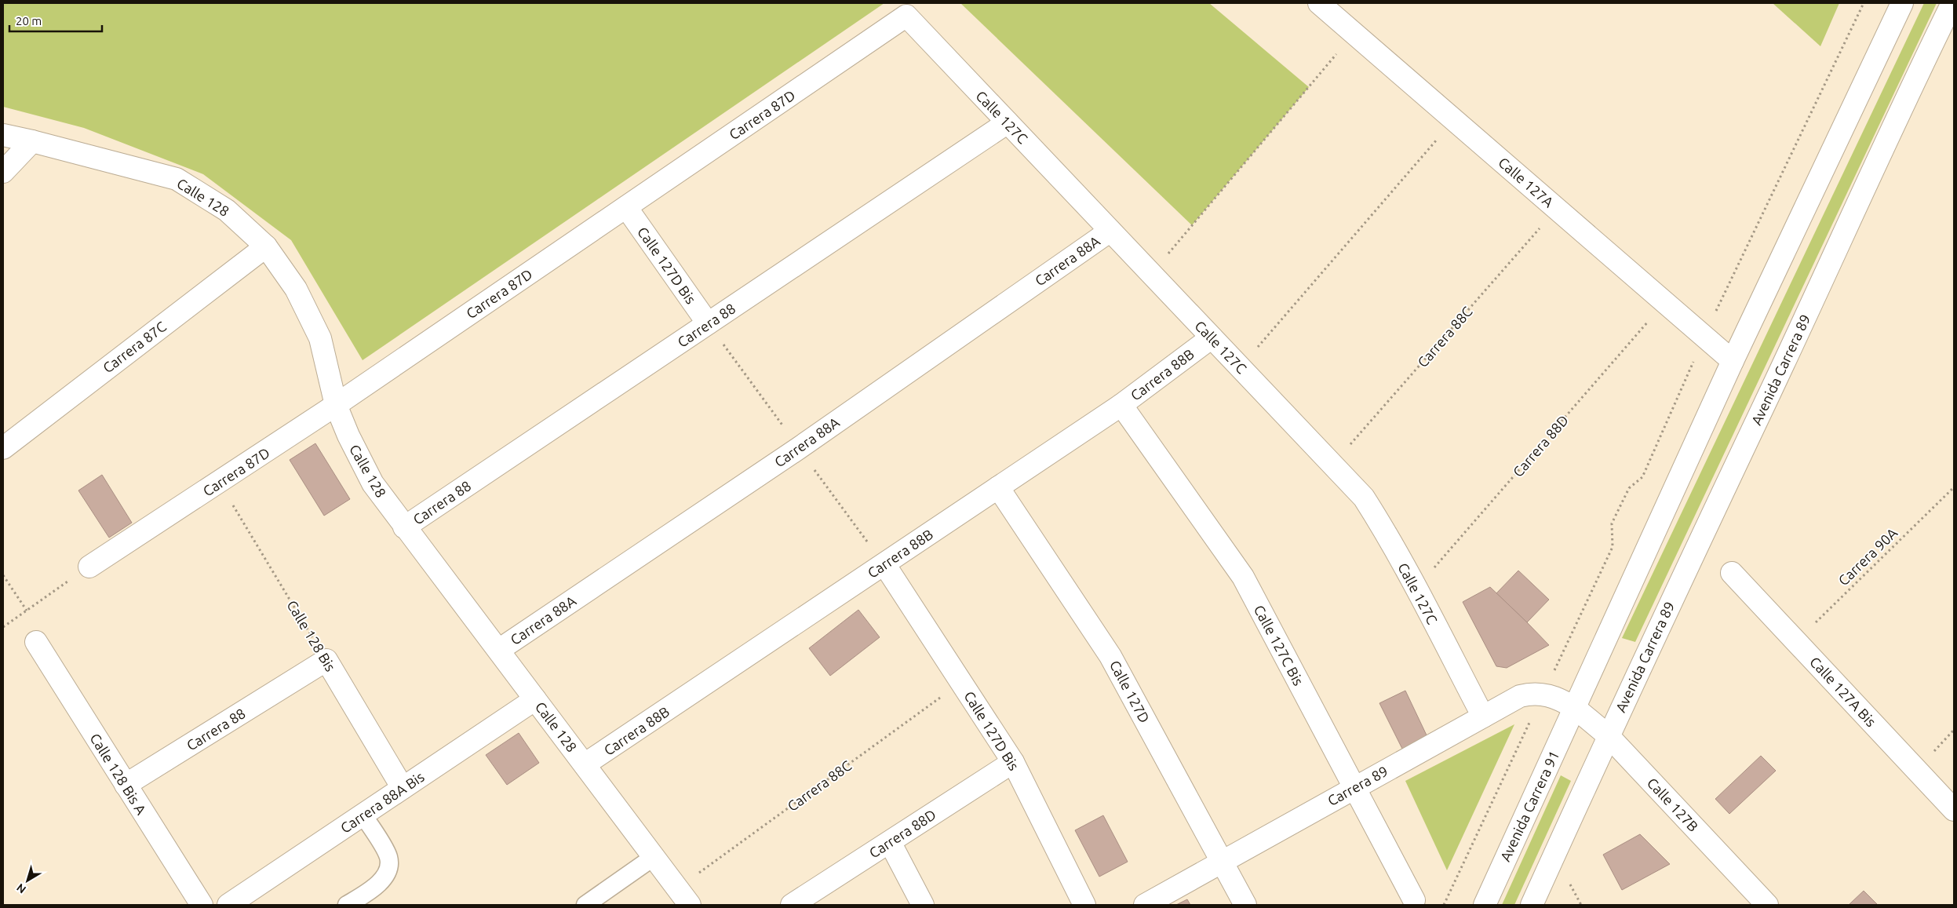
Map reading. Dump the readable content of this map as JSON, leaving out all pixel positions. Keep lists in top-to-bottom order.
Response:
{
  "streets": {
    "street": [
      "Carrera 87D",
      "Calle 127C",
      "Calle 127A",
      "Calle 128",
      "Carrera 88A",
      "Calle 127D Bis",
      "Carrera 88",
      "Carrera 87C",
      "Avenida Carrera 89",
      "Carrera 88B",
      "Carrera 88D",
      "Calle 128 Bis",
      "Calle 127C Bis",
      "Calle 127D",
      "Calle 127A Bis",
      "Calle 128 Bis A",
      "Carrera 89",
      "Carrera 88A Bis",
      "Calle 127B",
      "Avenida Carrera 91"
    ],
    "path": ["Carrera 88C", "Carrera 90A"]
  },
  "crossings": [
    ["Carrera 87D", "Calle 127C"],
    ["Carrera 87D", "Calle 128"],
    ["Carrera 87D", "Calle 127D Bis"],
    ["Carrera 87D", "Calle 128 Bis"],
    ["Calle 127C", "Carrera 88A"],
    ["Calle 127C", "Carrera 88"],
    ["Calle 127C", "Carrera 88C"],
    ["Calle 127C", "Carrera 88B"],
    ["Calle 127C", "Carrera 88D"],
    ["Calle 127C", "Carrera 89"],
    ["Calle 127A", "Carrera 88C"],
    ["Calle 127A", "Carrera 88D"],
    ["Calle 128", "Carrera 88A"],
    ["Calle 128", "Carrera 88"],
    ["Calle 128", "Carrera 88C"],
    ["Calle 128", "Carrera 87C"],
    ["Calle 128", "Carrera 88B"],
    ["Calle 128", "Carrera 88A Bis"],
    ["Calle 127D Bis", "Carrera 88"],
    ["Calle 127D Bis", "Carrera 88C"],
    ["Calle 127D Bis", "Carrera 88B"],
    ["Calle 127D Bis", "Carrera 88D"],
    ["Carrera 88", "Calle 128 Bis"],
    ["Carrera 88", "Calle 128 Bis A"],
    ["Avenida Carrera 89", "Calle 127B"],
    ["Carrera 88B", "Calle 127C Bis"],
    ["Carrera 88B", "Calle 127D"],
    ["Carrera 90A", "Calle 127A Bis"],
    ["Calle 128 Bis", "Carrera 88A Bis"],
    ["Calle 127C Bis", "Carrera 89"],
    ["Calle 127D", "Carrera 89"],
    ["Carrera 89", "Calle 127B"],
    ["Carrera 89", "Avenida Carrera 91"],
    ["Calle 127B", "Avenida Carrera 91"]
  ],
  "scale_bar": "20 m",
  "north": "bottom left"
}
